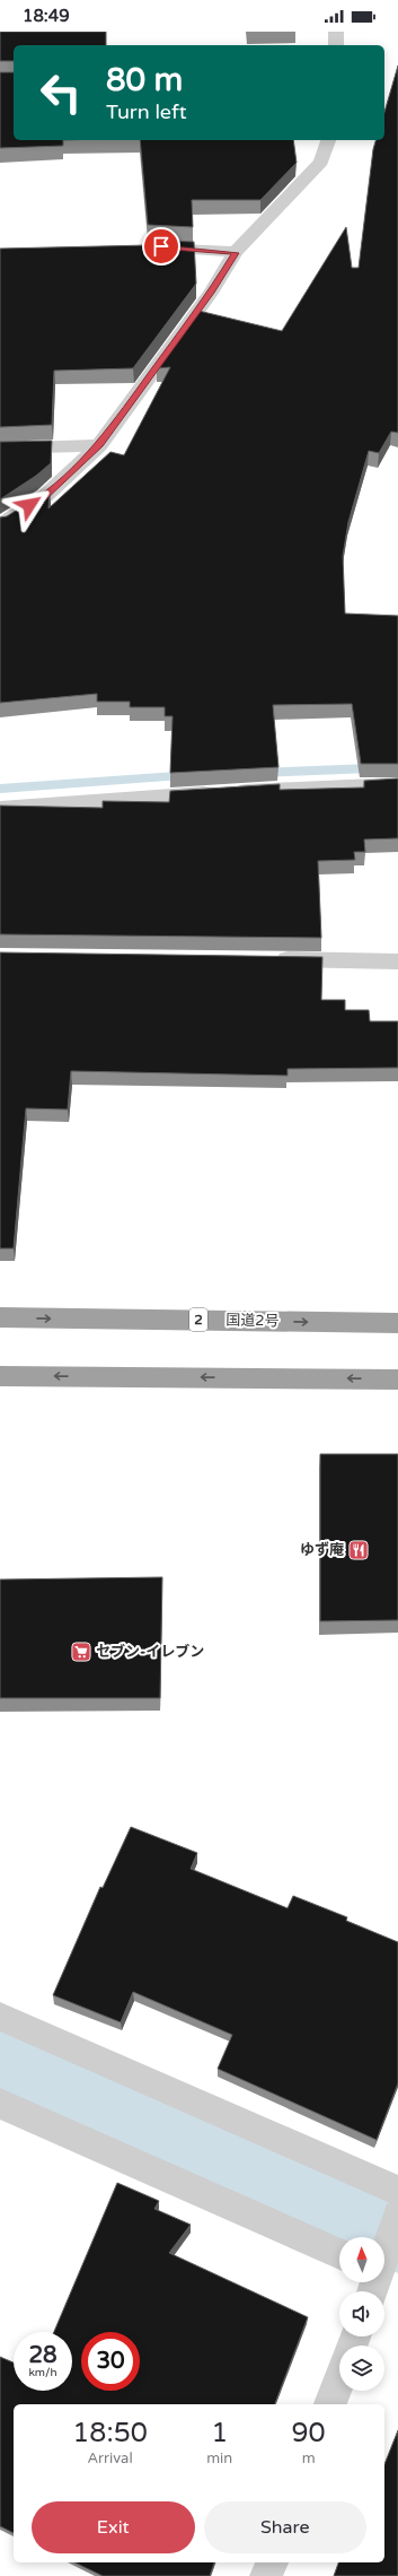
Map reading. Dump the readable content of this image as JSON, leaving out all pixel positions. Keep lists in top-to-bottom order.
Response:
{
  "streets": {
    "highway": ["2", "国道2号"]
  },
  "places": {
    "restaurant": ["ゆず庵"],
    "supermarket": ["セブン-イレブン"]
  },
  "north": "top",
  "page": {
    "status": "18:49",
    "turn": ["80 m", "Turn left"],
    "speed": "28 km/h",
    "limit": "30",
    "eta": [
      "18:50",
      "Arrival",
      "1",
      "min",
      "90",
      "m"
    ],
    "buttons": ["Exit", "Share"]
  }
}
